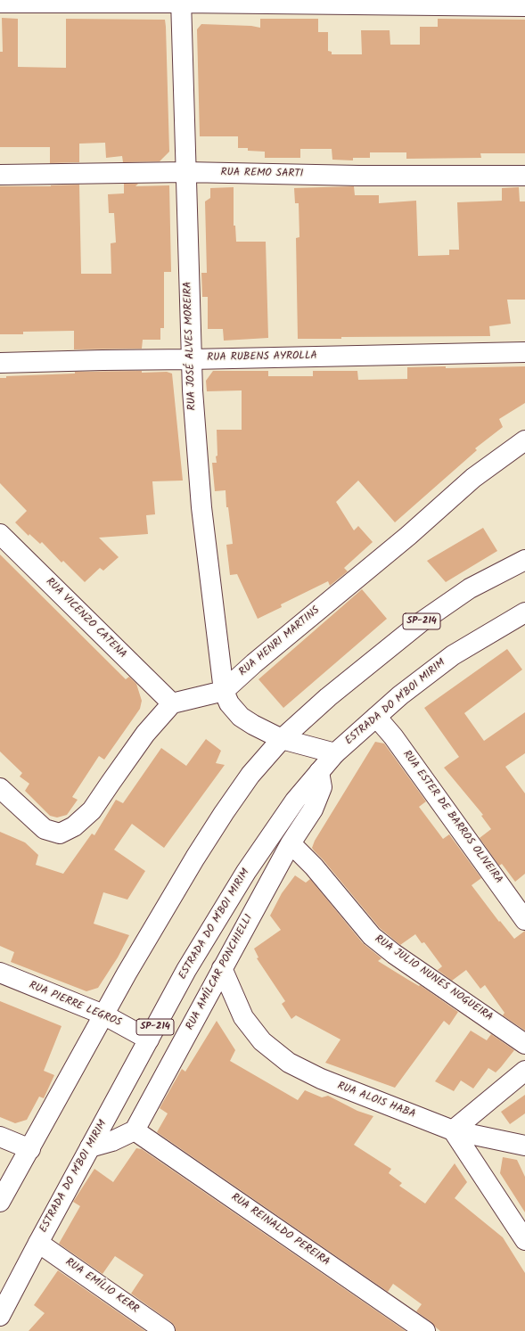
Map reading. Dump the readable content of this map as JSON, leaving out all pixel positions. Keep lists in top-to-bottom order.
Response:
{
  "streets": {
    "street": [
      "RUA REMO SARTI",
      "RUA JOSÉ ALVES MOREIRA",
      "RUA RUBENS AYROLLA",
      "RUA VICENZO CATENA",
      "SP-214",
      "RUA HENRI MARTINS",
      "ESTRADA DO M'BOI MIRIM",
      "RUA ESTER DE BARROS OLIVEIRA",
      "RUA AMÍLCAR PONCHIELLI",
      "RUA JULIO NUNES NOGUEIRA",
      "RUA PIERRE LEGROS",
      "RUA ALOIS HABA",
      "RUA REINALDO PEREIRA",
      "RUA EMÍLIO KERR"
    ]
  },
  "crossings": [
    ["RUA REMO SARTI", "RUA JOSÉ ALVES MOREIRA"],
    ["RUA JOSÉ ALVES MOREIRA", "RUA RUBENS AYROLLA"],
    ["RUA JOSÉ ALVES MOREIRA", "RUA HENRI MARTINS"],
    ["RUA VICENZO CATENA", "RUA HENRI MARTINS"],
    ["SP-214", "RUA PIERRE LEGROS"],
    ["ESTRADA DO M'BOI MIRIM", "RUA ESTER DE BARROS OLIVEIRA"],
    ["ESTRADA DO M'BOI MIRIM", "RUA AMÍLCAR PONCHIELLI"],
    ["ESTRADA DO M'BOI MIRIM", "RUA PIERRE LEGROS"],
    ["ESTRADA DO M'BOI MIRIM", "RUA EMÍLIO KERR"],
    ["RUA AMÍLCAR PONCHIELLI", "RUA JULIO NUNES NOGUEIRA"],
    ["RUA AMÍLCAR PONCHIELLI", "RUA ALOIS HABA"],
    ["RUA AMÍLCAR PONCHIELLI", "RUA REINALDO PEREIRA"]
  ]
}
